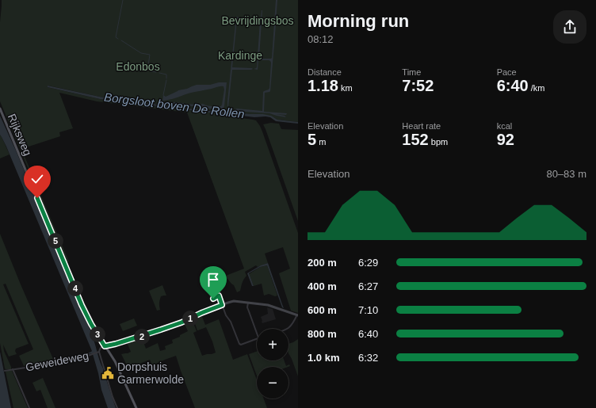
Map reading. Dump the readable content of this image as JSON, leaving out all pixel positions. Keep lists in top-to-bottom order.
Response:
{
  "streets": {
    "main road": ["Rijksweg"],
    "street": ["Geweideweg"]
  },
  "crossings": [
    ["Rijksweg", "Geweideweg"]
  ],
  "water": ["Borgsloot boven De Rollen"],
  "parks": ["Bevrijdingsbos", "Kardinge", "Edonbos"],
  "places": {
    "public building": ["Dorpshuis Garmerwolde"]
  },
  "page": {
    "heading": ["Morning run", "08:12"],
    "stats": [
      ["Distance", "1.18 km"],
      ["Time", "7:52"],
      ["Pace", "6:40 /km"],
      ["Elevation", "5 m"],
      ["Heart rate", "152 bpm"],
      ["kcal", "92"]
    ],
    "chart": ["Elevation", "80–83 m"],
    "pins": [
      "5",
      "4",
      "1",
      "3",
      "2"
    ],
    "list": [
      {
        "name": "200 m",
        "note": "6:29"
      },
      {
        "name": "400 m",
        "note": "6:27"
      },
      {
        "name": "600 m",
        "note": "7:10"
      },
      {
        "name": "800 m",
        "note": "6:40"
      },
      {
        "name": "1.0 km",
        "note": "6:32"
      }
    ],
    "map_buttons": ["+", "−"]
  }
}
